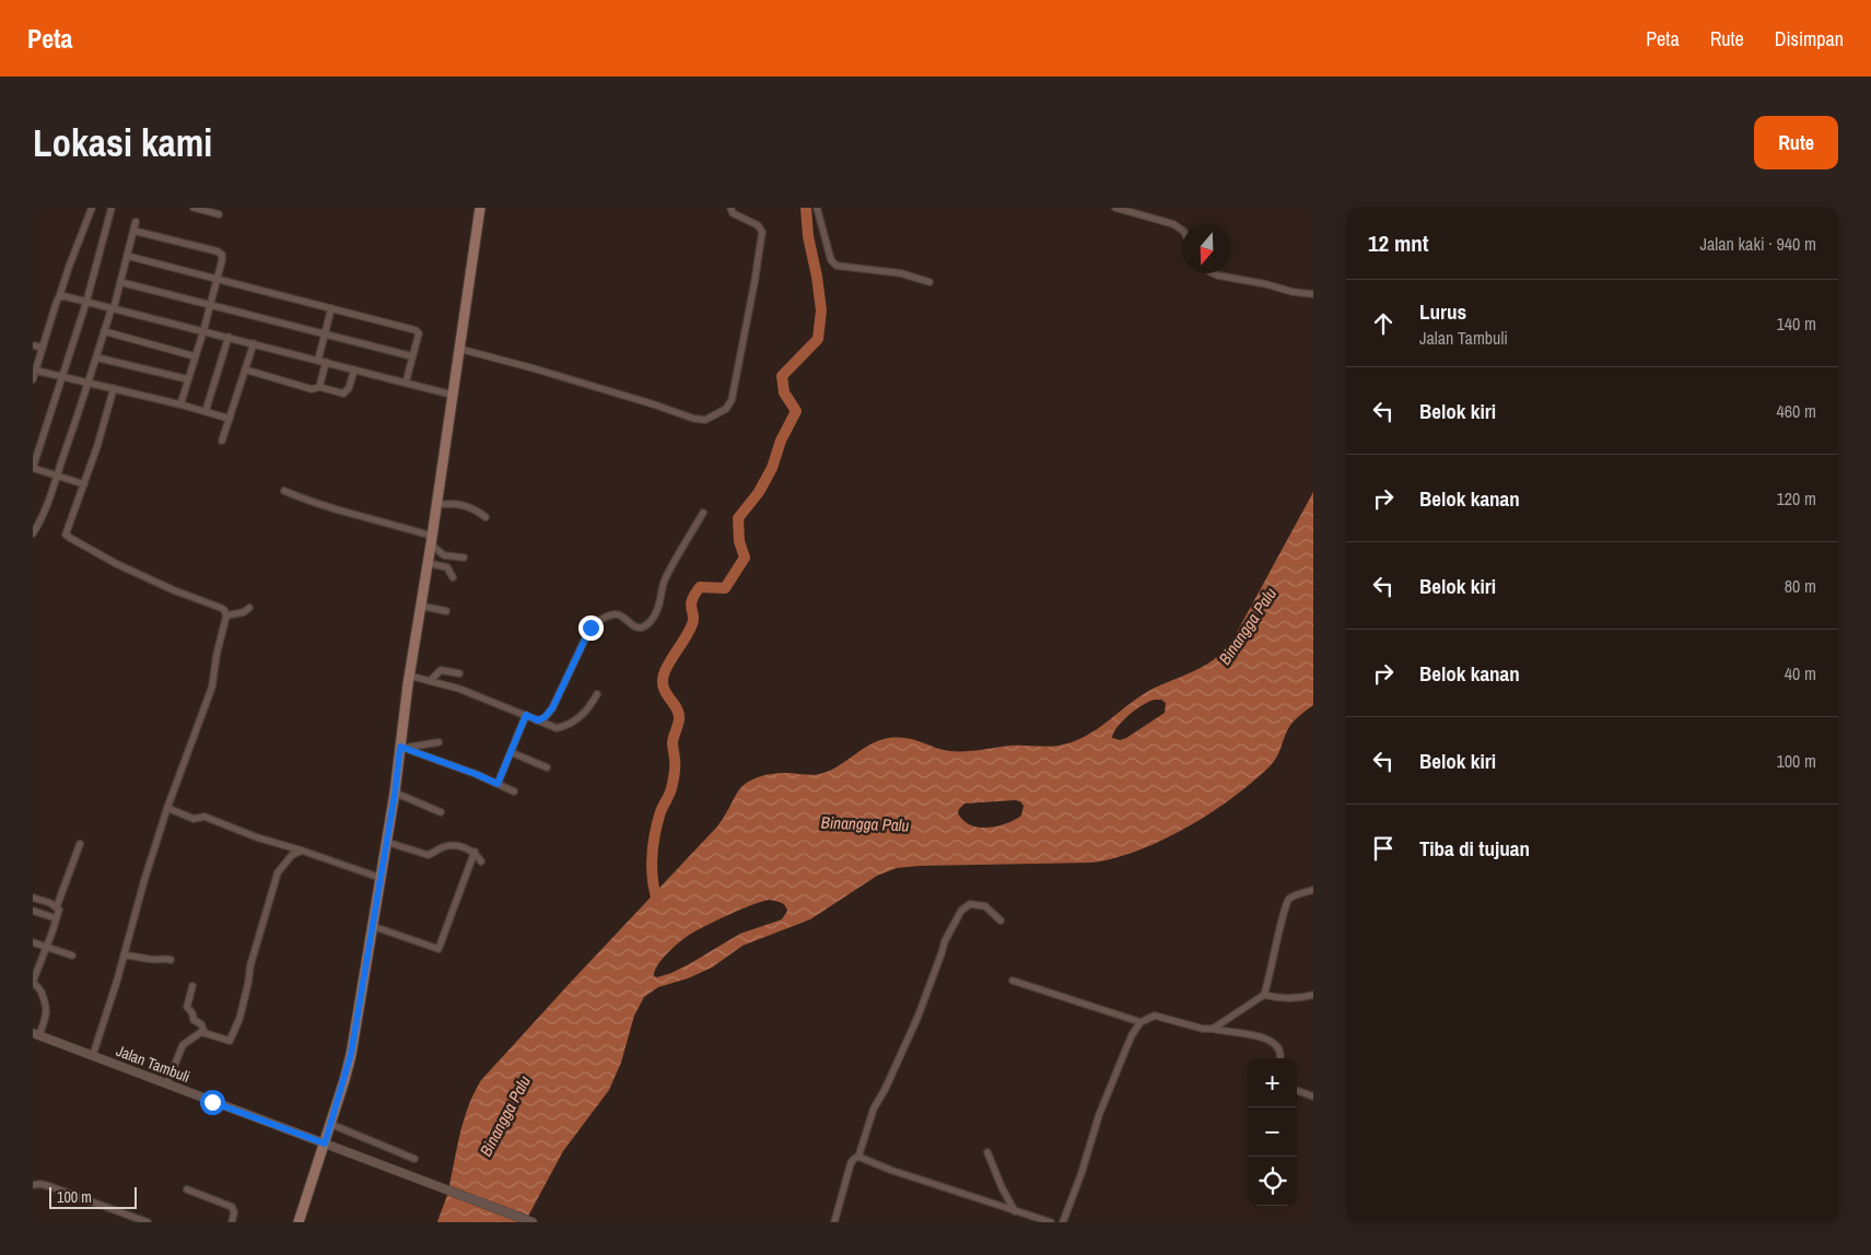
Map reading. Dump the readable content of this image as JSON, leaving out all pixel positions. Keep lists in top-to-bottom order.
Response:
{
  "streets": {
    "street": ["Jalan Tambuli"]
  },
  "water": ["Binangga Palu"],
  "scale_bar": "100 m",
  "north": "bottom",
  "page": {
    "header": "Peta",
    "nav": ["Peta", "Rute", "Disimpan"],
    "buttons": "Rute",
    "title": "Lokasi kami",
    "heading": ["12 mnt", "Jalan kaki · 940 m"],
    "list": [
      ["Lurus", "Jalan Tambuli", "140 m"],
      ["Belok kiri", "460 m"],
      ["Belok kanan", "120 m"],
      ["Belok kiri", "80 m"],
      ["Belok kanan", "40 m"],
      ["Belok kiri", "100 m"],
      "Tiba di tujuan"
    ],
    "map_buttons": ["+", "−"],
    "scale": "100 m"
  }
}
